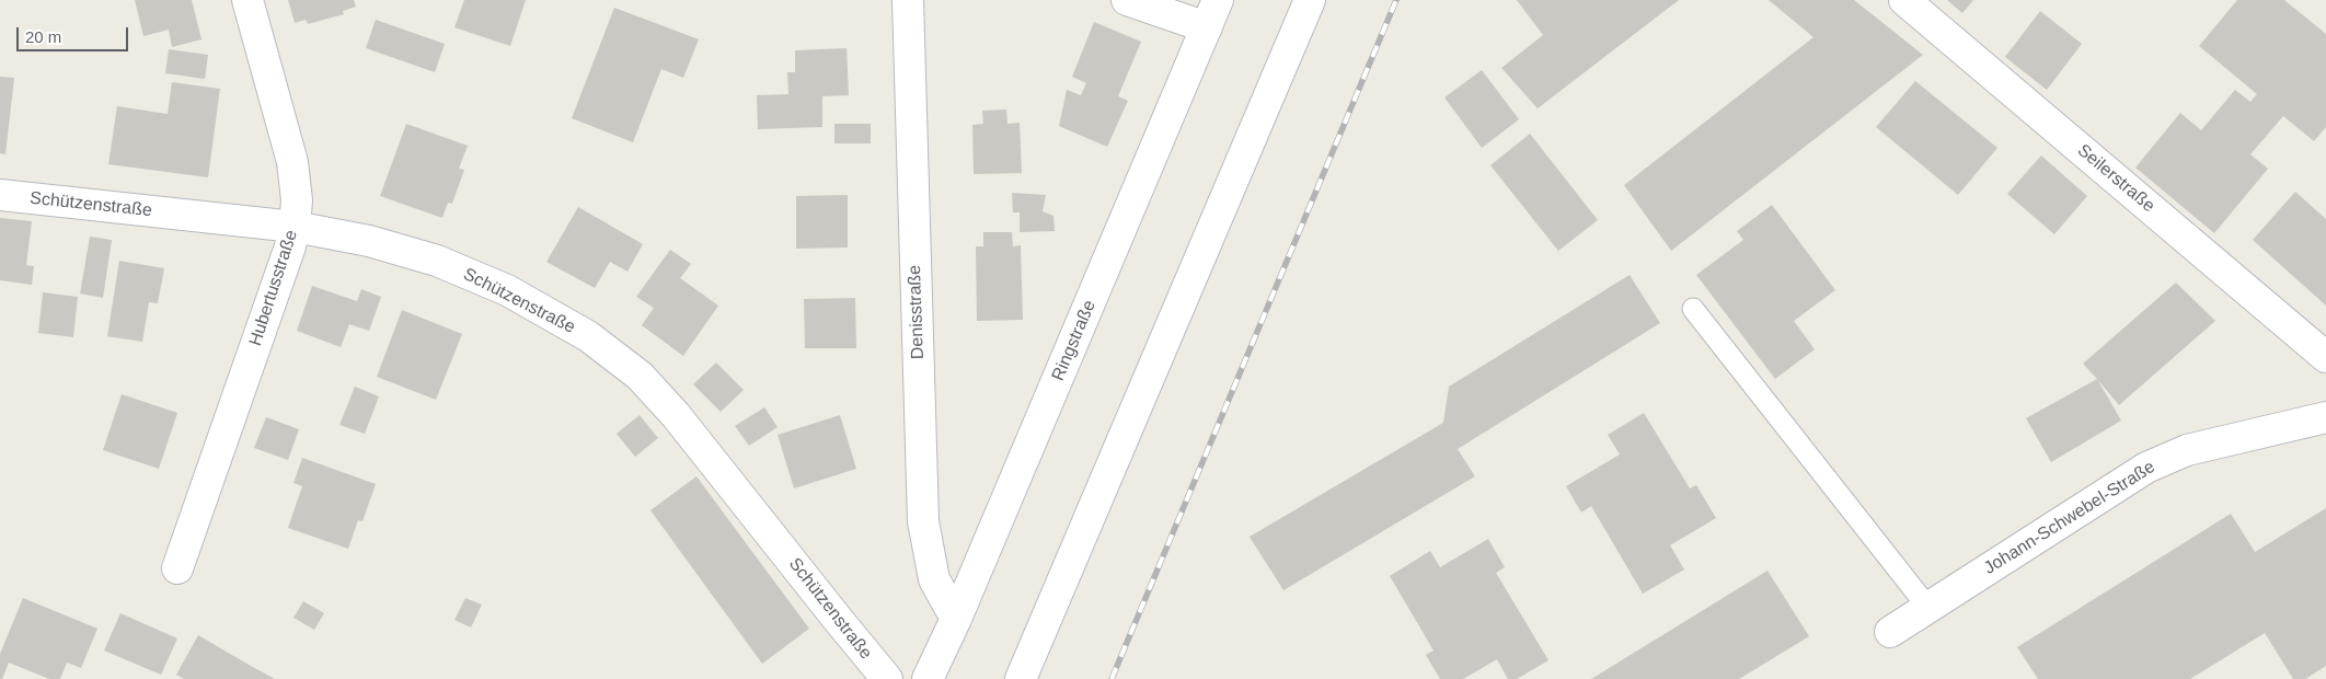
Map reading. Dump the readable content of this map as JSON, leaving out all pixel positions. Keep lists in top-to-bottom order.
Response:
{
  "streets": {
    "street": [
      "Seilerstraße",
      "Schützenstraße",
      "Hubertusstraße",
      "Denisstraße",
      "Ringstraße",
      "Johann-Schwebel-Straße"
    ]
  },
  "crossings": [
    ["Schützenstraße", "Hubertusstraße"],
    ["Denisstraße", "Ringstraße"]
  ],
  "scale_bar": "20 m"
}
